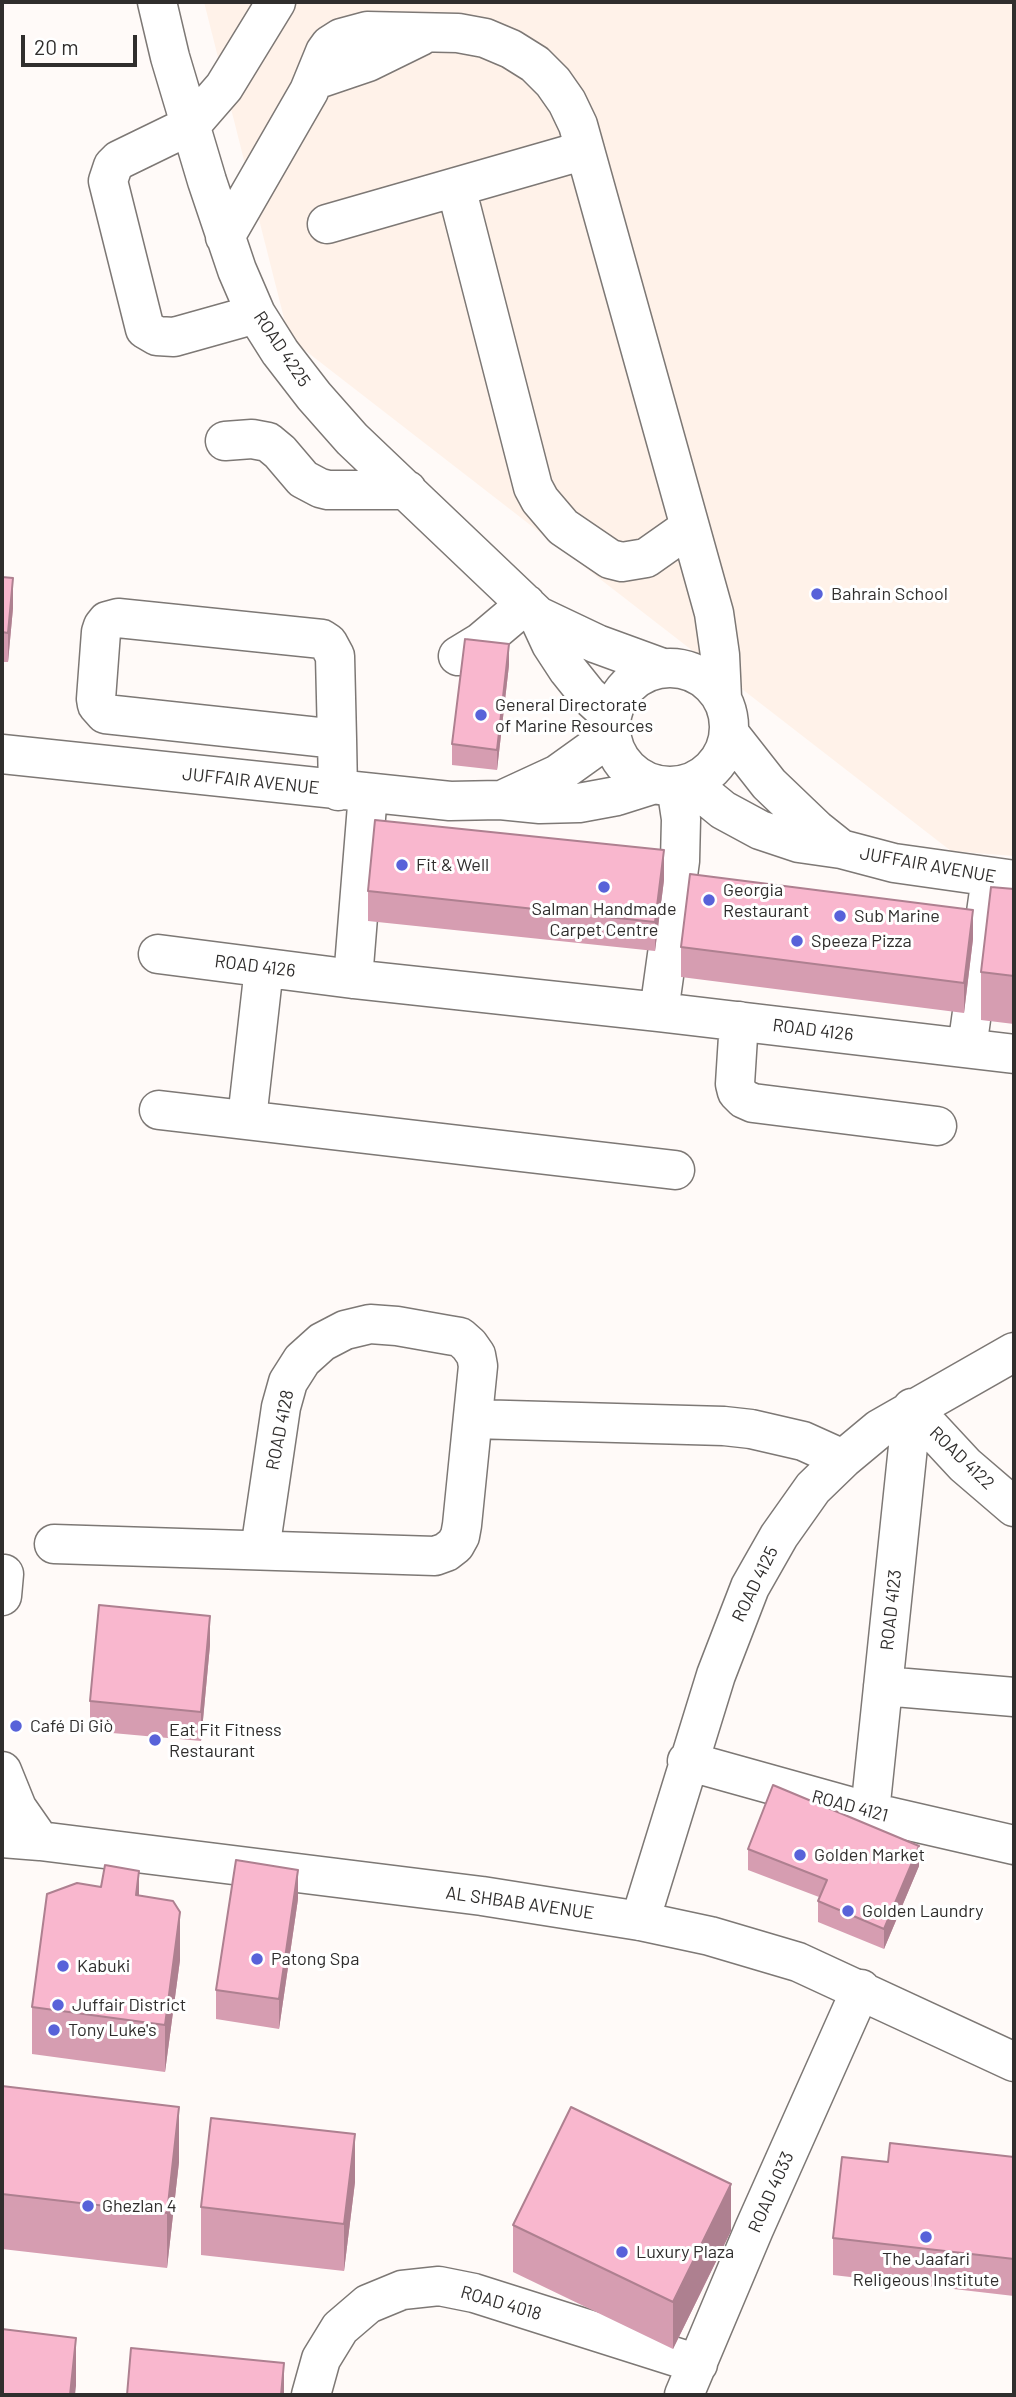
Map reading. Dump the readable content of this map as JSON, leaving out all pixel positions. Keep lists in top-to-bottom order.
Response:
{
  "streets": {
    "street": [
      "ROAD 4225",
      "JUFFAIR AVENUE",
      "ROAD 4126",
      "ROAD 4128",
      "ROAD 4122",
      "ROAD 4125",
      "ROAD 4123",
      "ROAD 4121",
      "AL SHBAB AVENUE",
      "ROAD 4033",
      "ROAD 4018"
    ]
  },
  "crossings": [
    ["ROAD 4225", "JUFFAIR AVENUE"],
    ["ROAD 4122", "ROAD 4125"],
    ["ROAD 4122", "ROAD 4123"],
    ["ROAD 4125", "ROAD 4123"],
    ["ROAD 4125", "ROAD 4121"],
    ["ROAD 4125", "AL SHBAB AVENUE"],
    ["ROAD 4123", "ROAD 4121"],
    ["AL SHBAB AVENUE", "ROAD 4033"],
    ["ROAD 4033", "ROAD 4018"]
  ],
  "places": [
    "Bahrain School",
    "General Directorate of Marine Resources",
    "Fit & Well",
    "Salman Handmade Carpet Centre",
    "Georgia Restaurant",
    "Sub Marine",
    "Speeza Pizza",
    "Café Di Giò",
    "Eat Fit Fitness Restaurant",
    "Golden Market",
    "Golden Laundry",
    "Patong Spa",
    "Kabuki",
    "Juffair District",
    "Tony Luke's",
    "Ghezlan 4",
    "The Jaafari Religeous Institute",
    "Luxury Plaza"
  ],
  "scale_bar": "20 m"
}
